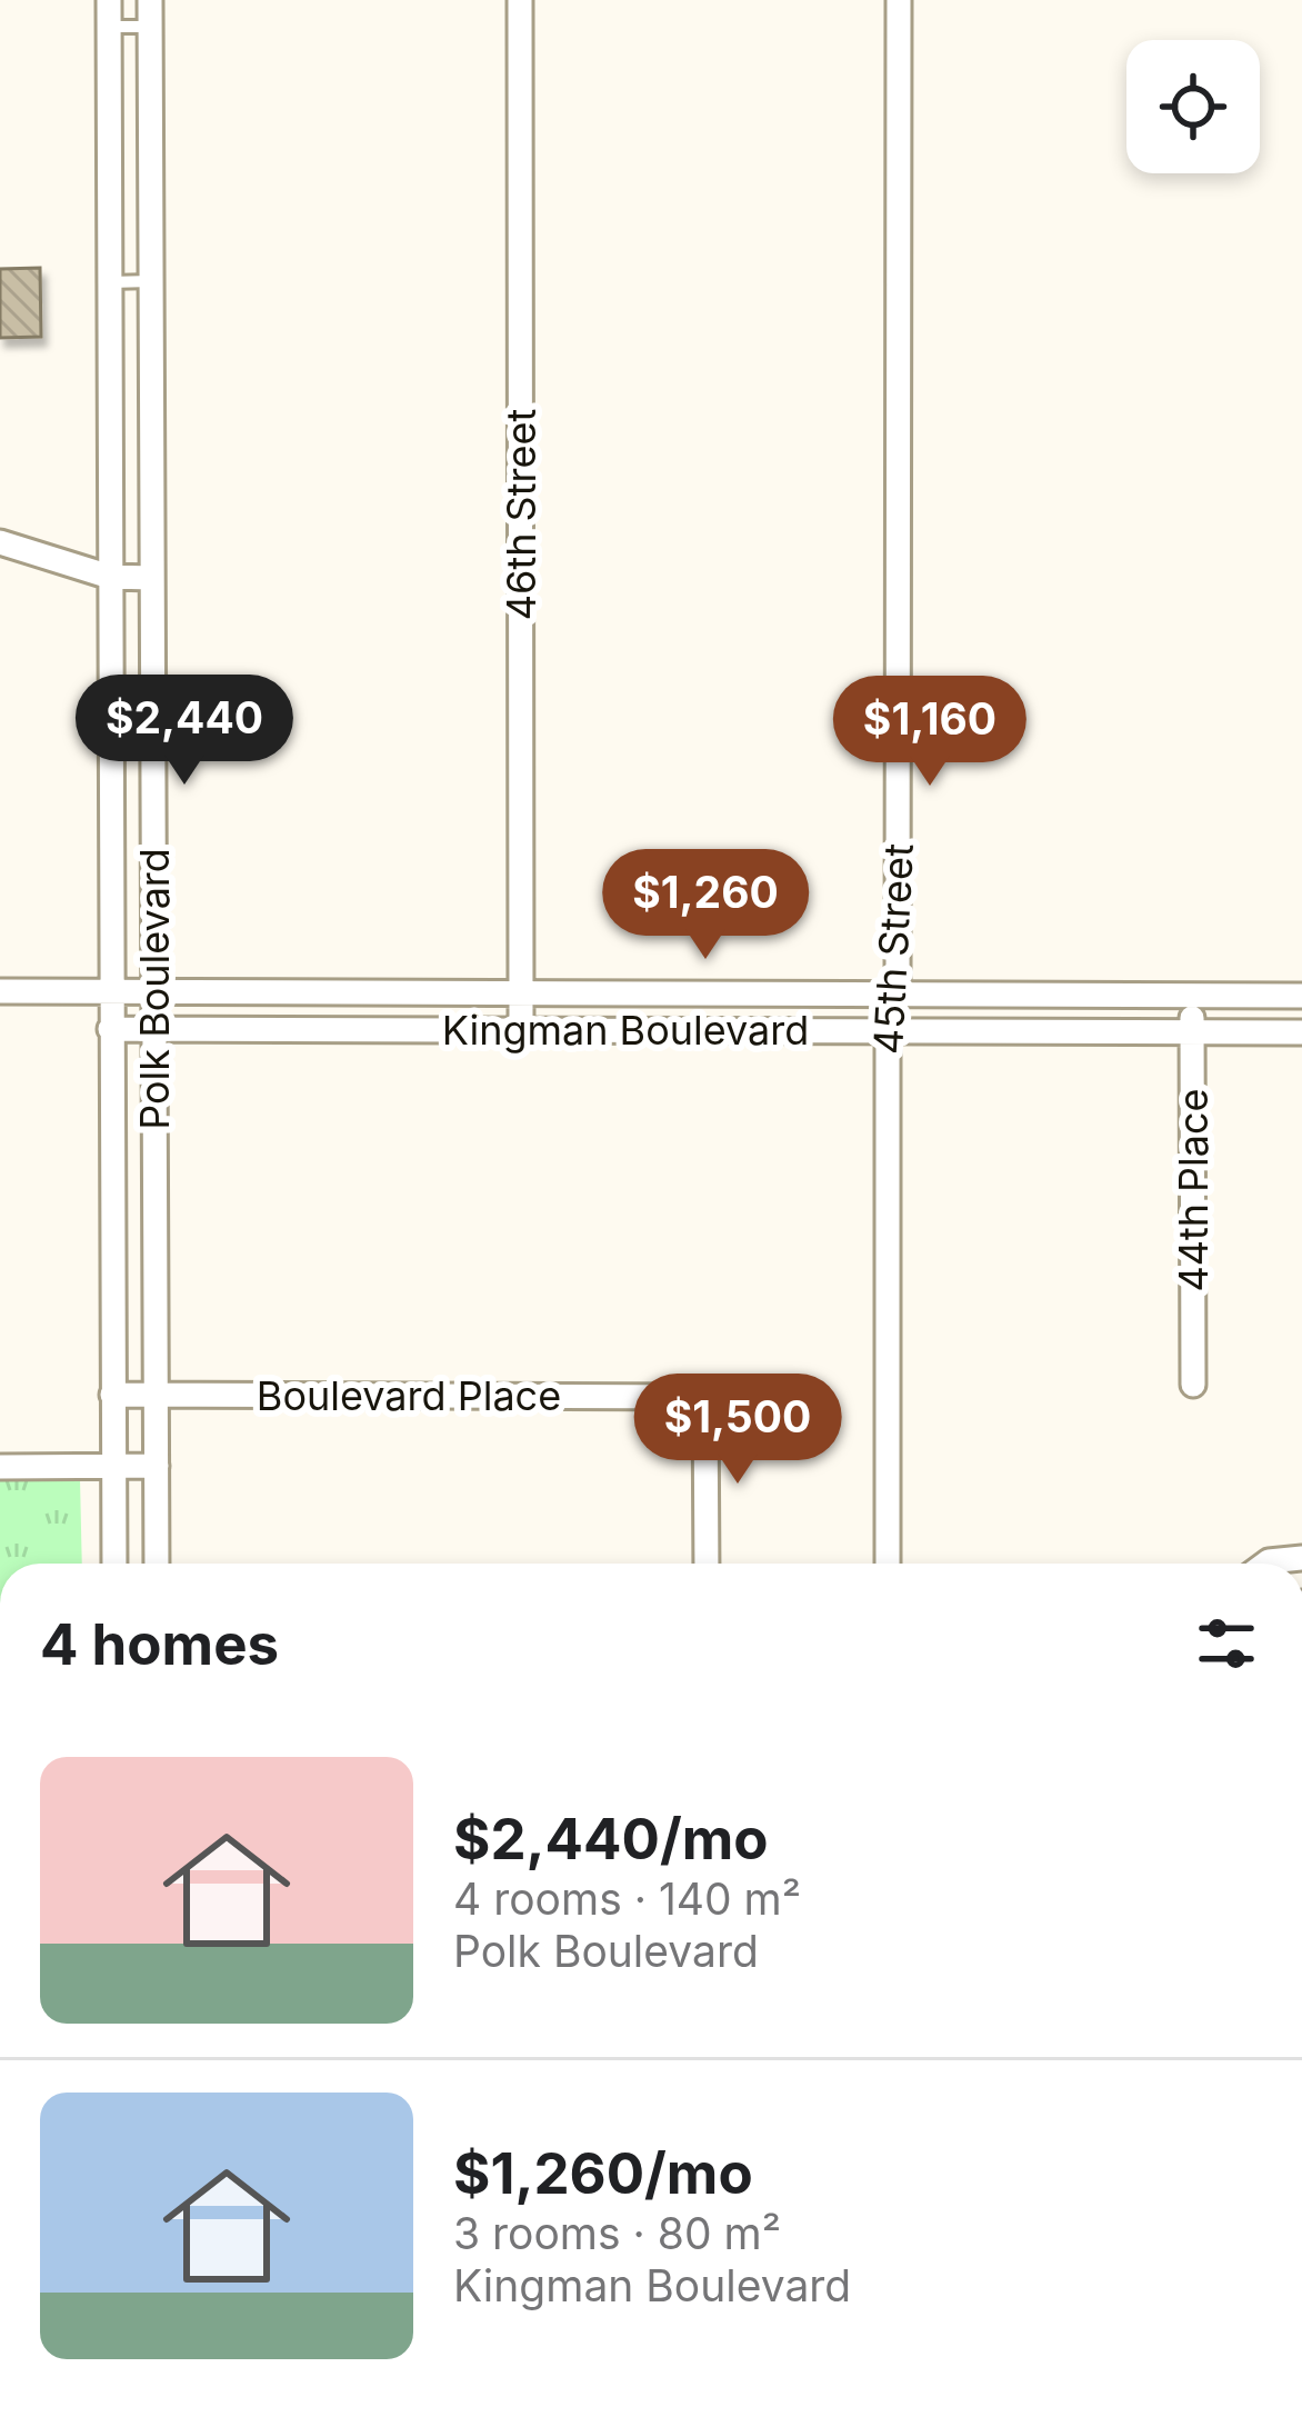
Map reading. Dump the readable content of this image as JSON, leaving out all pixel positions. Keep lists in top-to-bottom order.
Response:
{
  "streets": {
    "street": [
      "46th Street",
      "45th Street",
      "Polk Boulevard",
      "Kingman Boulevard",
      "44th Place",
      "Boulevard Place"
    ]
  },
  "crossings": [
    ["46th Street", "Kingman Boulevard"],
    ["45th Street", "Kingman Boulevard"],
    ["Polk Boulevard", "Kingman Boulevard"],
    ["Polk Boulevard", "Boulevard Place"],
    ["Kingman Boulevard", "44th Place"]
  ],
  "page": {
    "price": [
      "$2,440",
      "$1,160",
      "$1,260",
      "$1,500"
    ],
    "heading": "4 homes",
    "list": [
      {
        "name": "$2,440/mo",
        "note": "4 rooms · 140 m² · Polk Boulevard"
      },
      {
        "name": "$1,260/mo",
        "note": "3 rooms · 80 m² · Kingman Boulevard"
      }
    ]
  }
}
